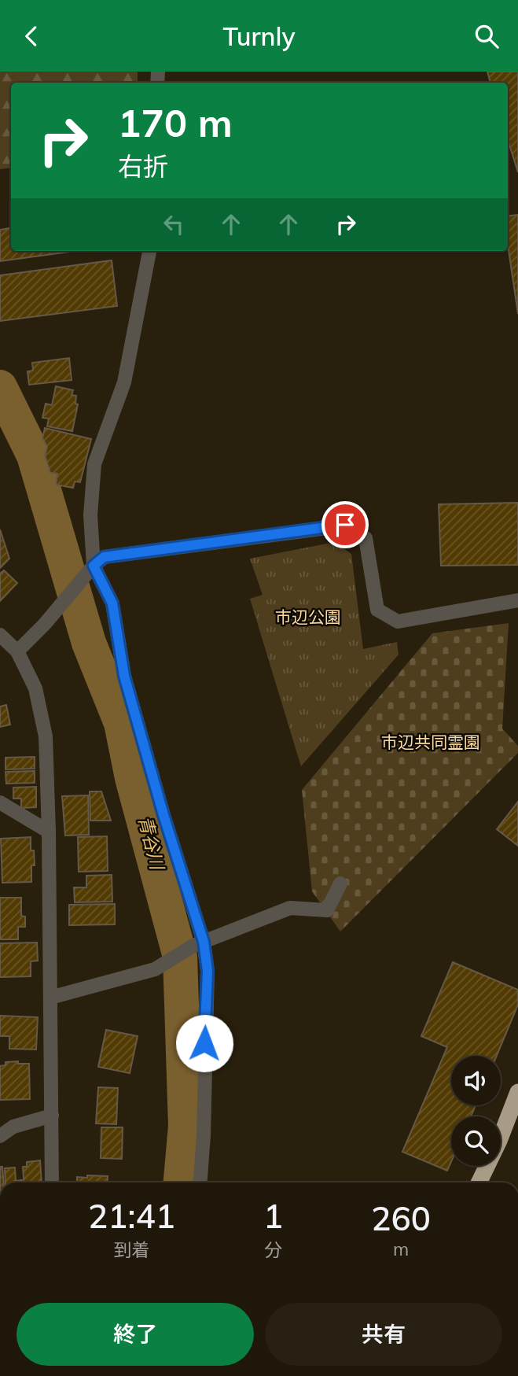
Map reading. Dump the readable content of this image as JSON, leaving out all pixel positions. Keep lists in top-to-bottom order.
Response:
{
  "water": ["青谷川"],
  "parks": ["市辺公園", "市辺共同霊園"],
  "page": {
    "header": "Turnly",
    "turn": ["170 m", "右折"],
    "eta": [
      "21:41",
      "到着",
      "1",
      "分",
      "260",
      "m"
    ],
    "buttons": ["終了", "共有"]
  }
}
